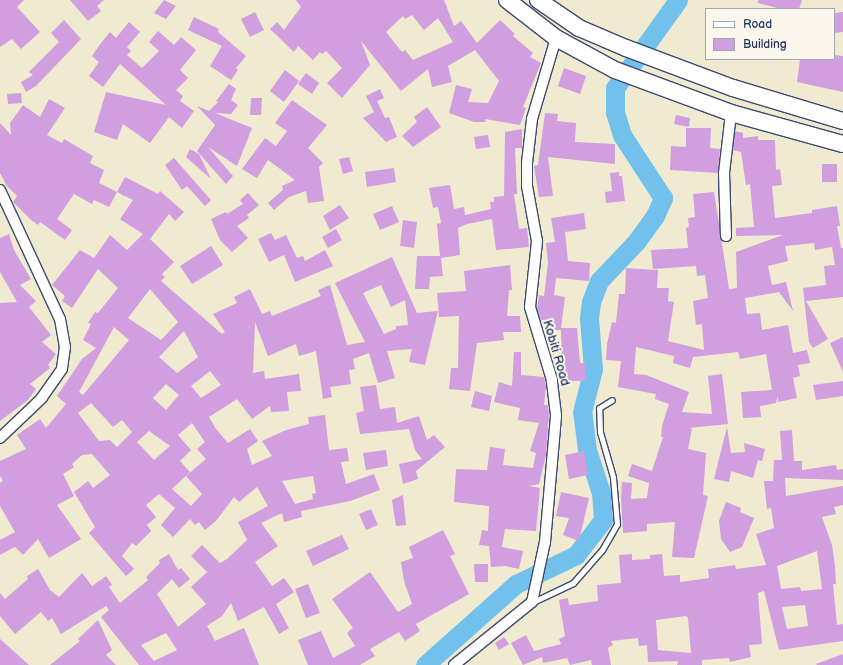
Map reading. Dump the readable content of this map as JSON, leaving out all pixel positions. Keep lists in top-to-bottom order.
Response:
{
  "streets": {
    "street": ["Kobiti Road"]
  },
  "legend": ["Road", "Building"]
}
